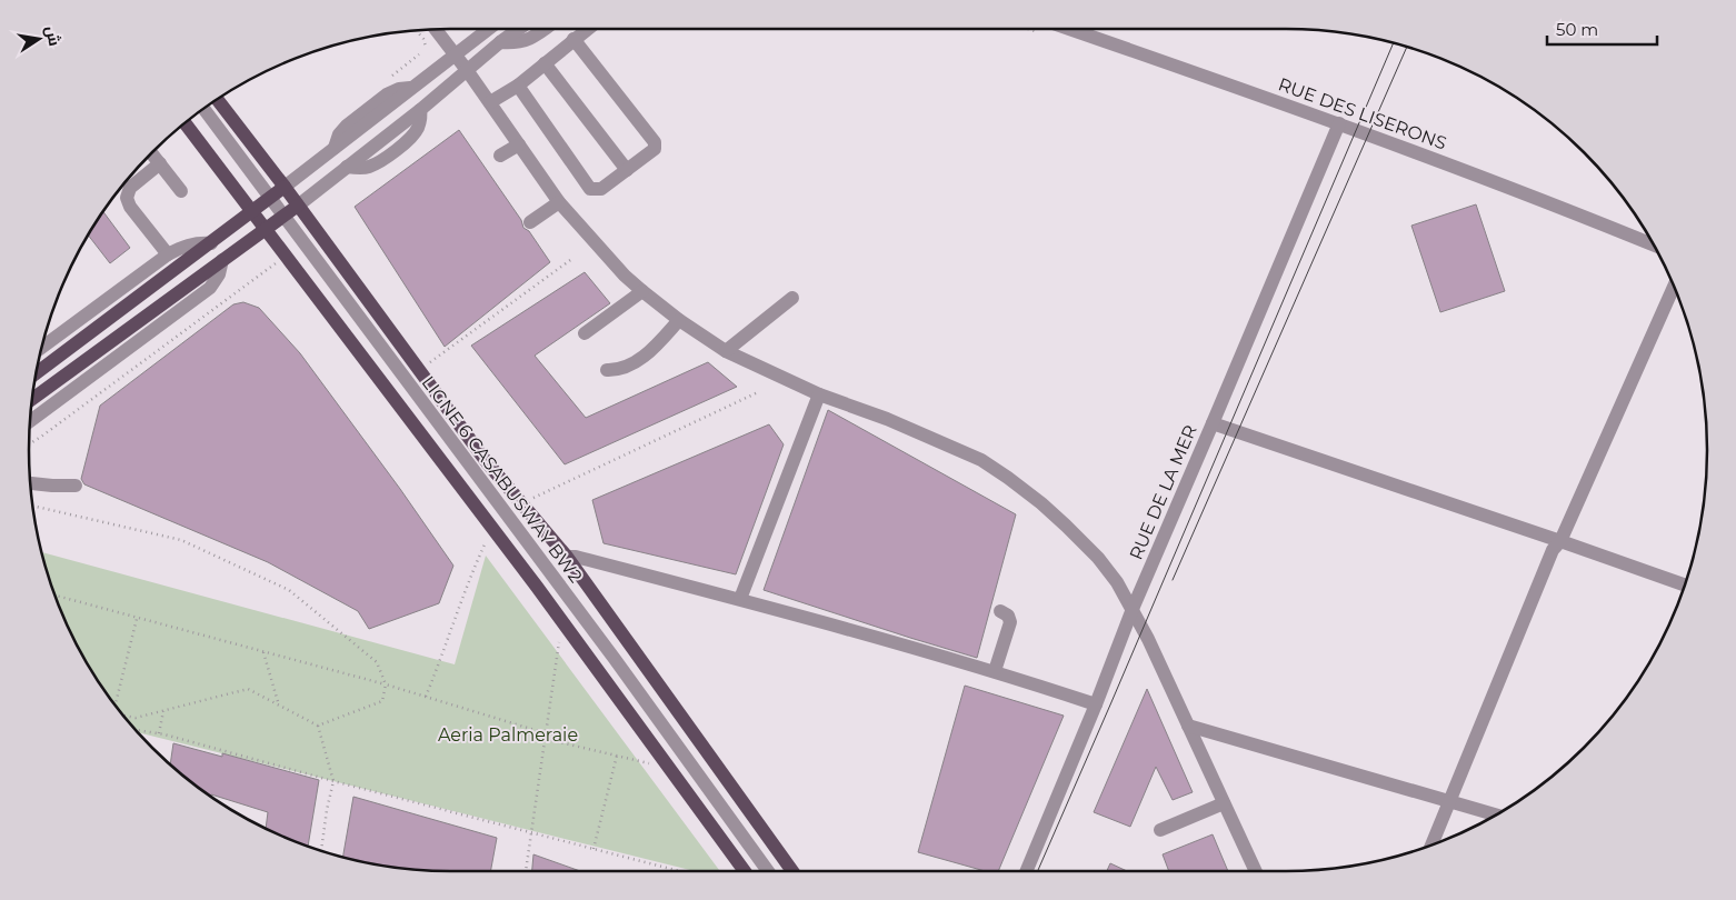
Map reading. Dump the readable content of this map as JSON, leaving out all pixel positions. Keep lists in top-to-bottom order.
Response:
{
  "streets": {
    "street": ["RUE DES LISERONS", "LIGNE 6 CASABUSWAY BW2", "RUE DE LA MER"]
  },
  "crossings": [
    ["RUE DES LISERONS", "RUE DE LA MER"]
  ],
  "parks": ["Aeria Palmeraie"],
  "scale_bar": "50 m",
  "north": "right"
}
